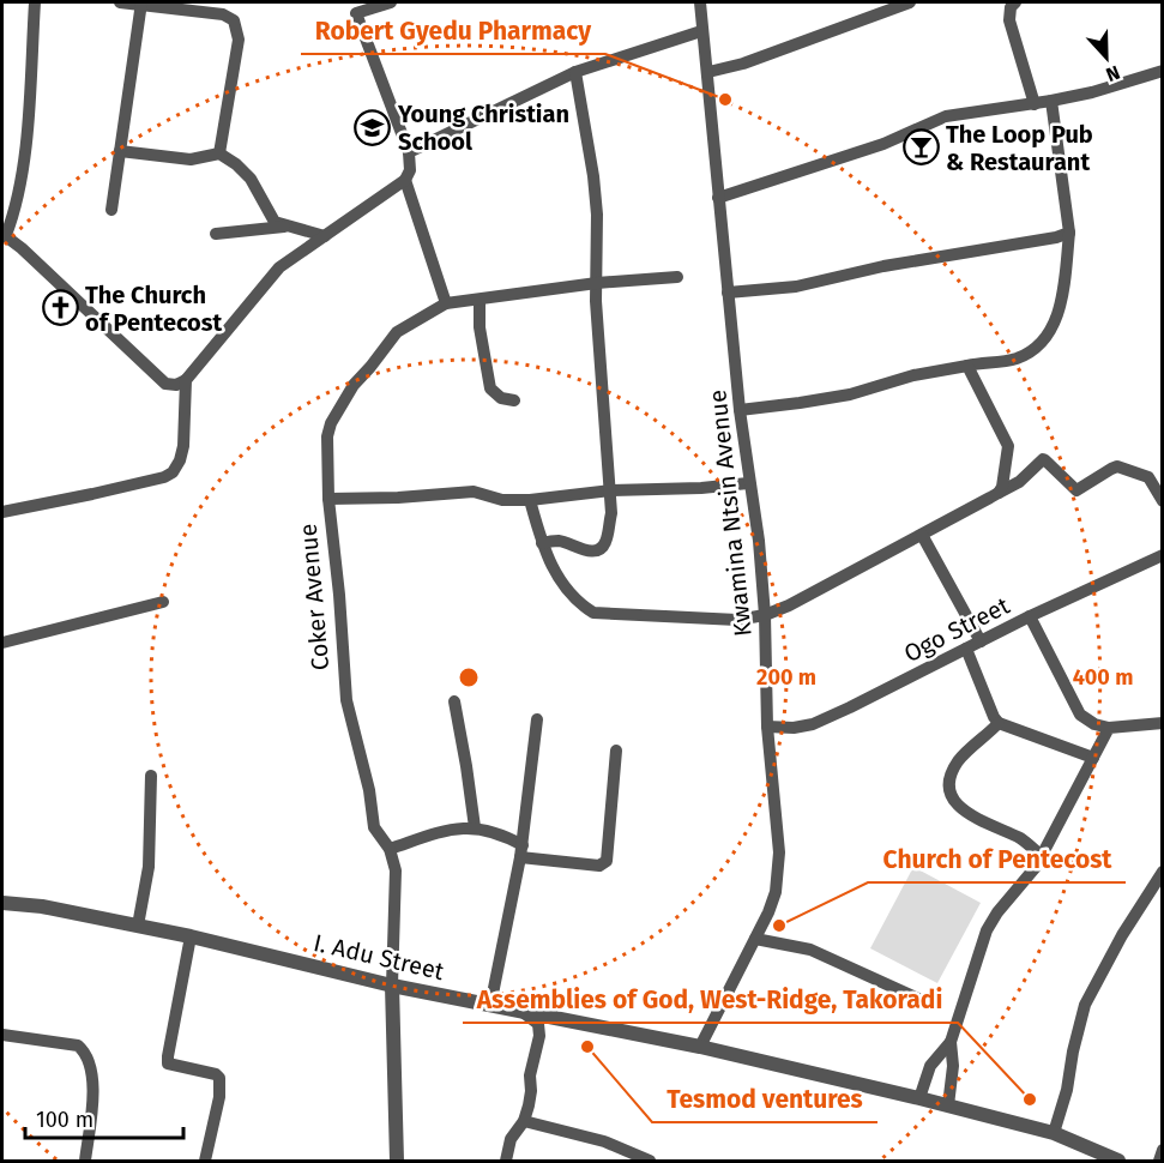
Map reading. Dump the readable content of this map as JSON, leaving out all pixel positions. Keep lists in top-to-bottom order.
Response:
{
  "streets": {
    "street": [
      "Kwamina Ntsin Avenue",
      "Coker Avenue",
      "Ogo Street",
      "I. Adu Street"
    ]
  },
  "crossings": [
    ["Kwamina Ntsin Avenue", "Ogo Street"],
    ["Kwamina Ntsin Avenue", "I. Adu Street"],
    ["Coker Avenue", "I. Adu Street"]
  ],
  "places": {
    "other": [
      "Robert Gyedu Pharmacy",
      "Church of Pentecost",
      "Tesmod ventures",
      "Assemblies of God, West-Ridge, Takoradi"
    ],
    "school or university": ["Young Christian School"],
    "bar": ["The Loop Pub & Restaurant"],
    "church": ["The Church of Pentecost"]
  },
  "scale_bar": "100 m",
  "north": "bottom",
  "rings": ["200 m", "400 m"]
}
